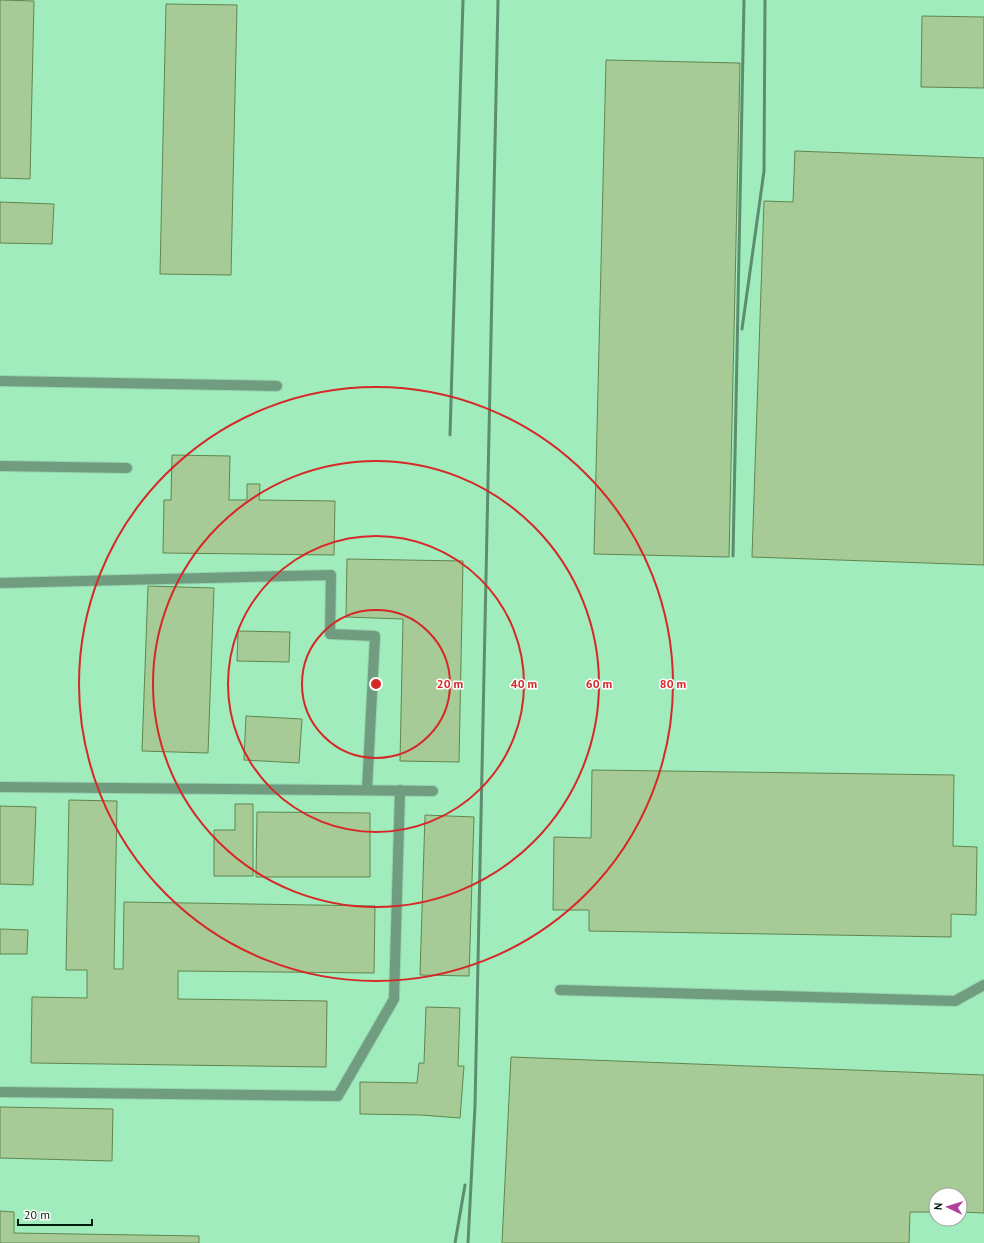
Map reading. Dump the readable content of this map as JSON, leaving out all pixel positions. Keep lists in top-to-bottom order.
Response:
{
  "scale_bar": "20 m",
  "north": "left",
  "rings": [
    "20 m",
    "40 m",
    "60 m",
    "80 m"
  ]
}
